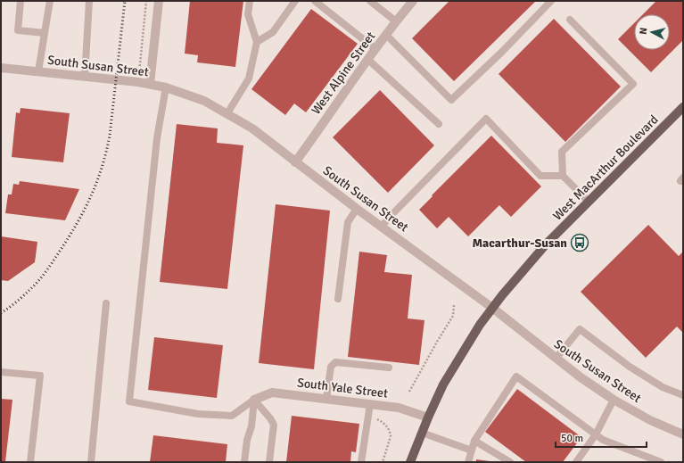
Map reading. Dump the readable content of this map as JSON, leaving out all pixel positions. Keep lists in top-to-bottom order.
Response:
{
  "streets": {
    "main road": ["West MacArthur Boulevard"],
    "street": ["South Susan Street", "West Alpine Street", "South Yale Street"]
  },
  "crossings": [
    ["South Susan Street", "West Alpine Street"],
    ["South Susan Street", "West MacArthur Boulevard"],
    ["West MacArthur Boulevard", "South Yale Street"]
  ],
  "places": {
    "bus stop": ["Macarthur-Susan"]
  },
  "scale_bar": "50 m",
  "north": "left"
}
